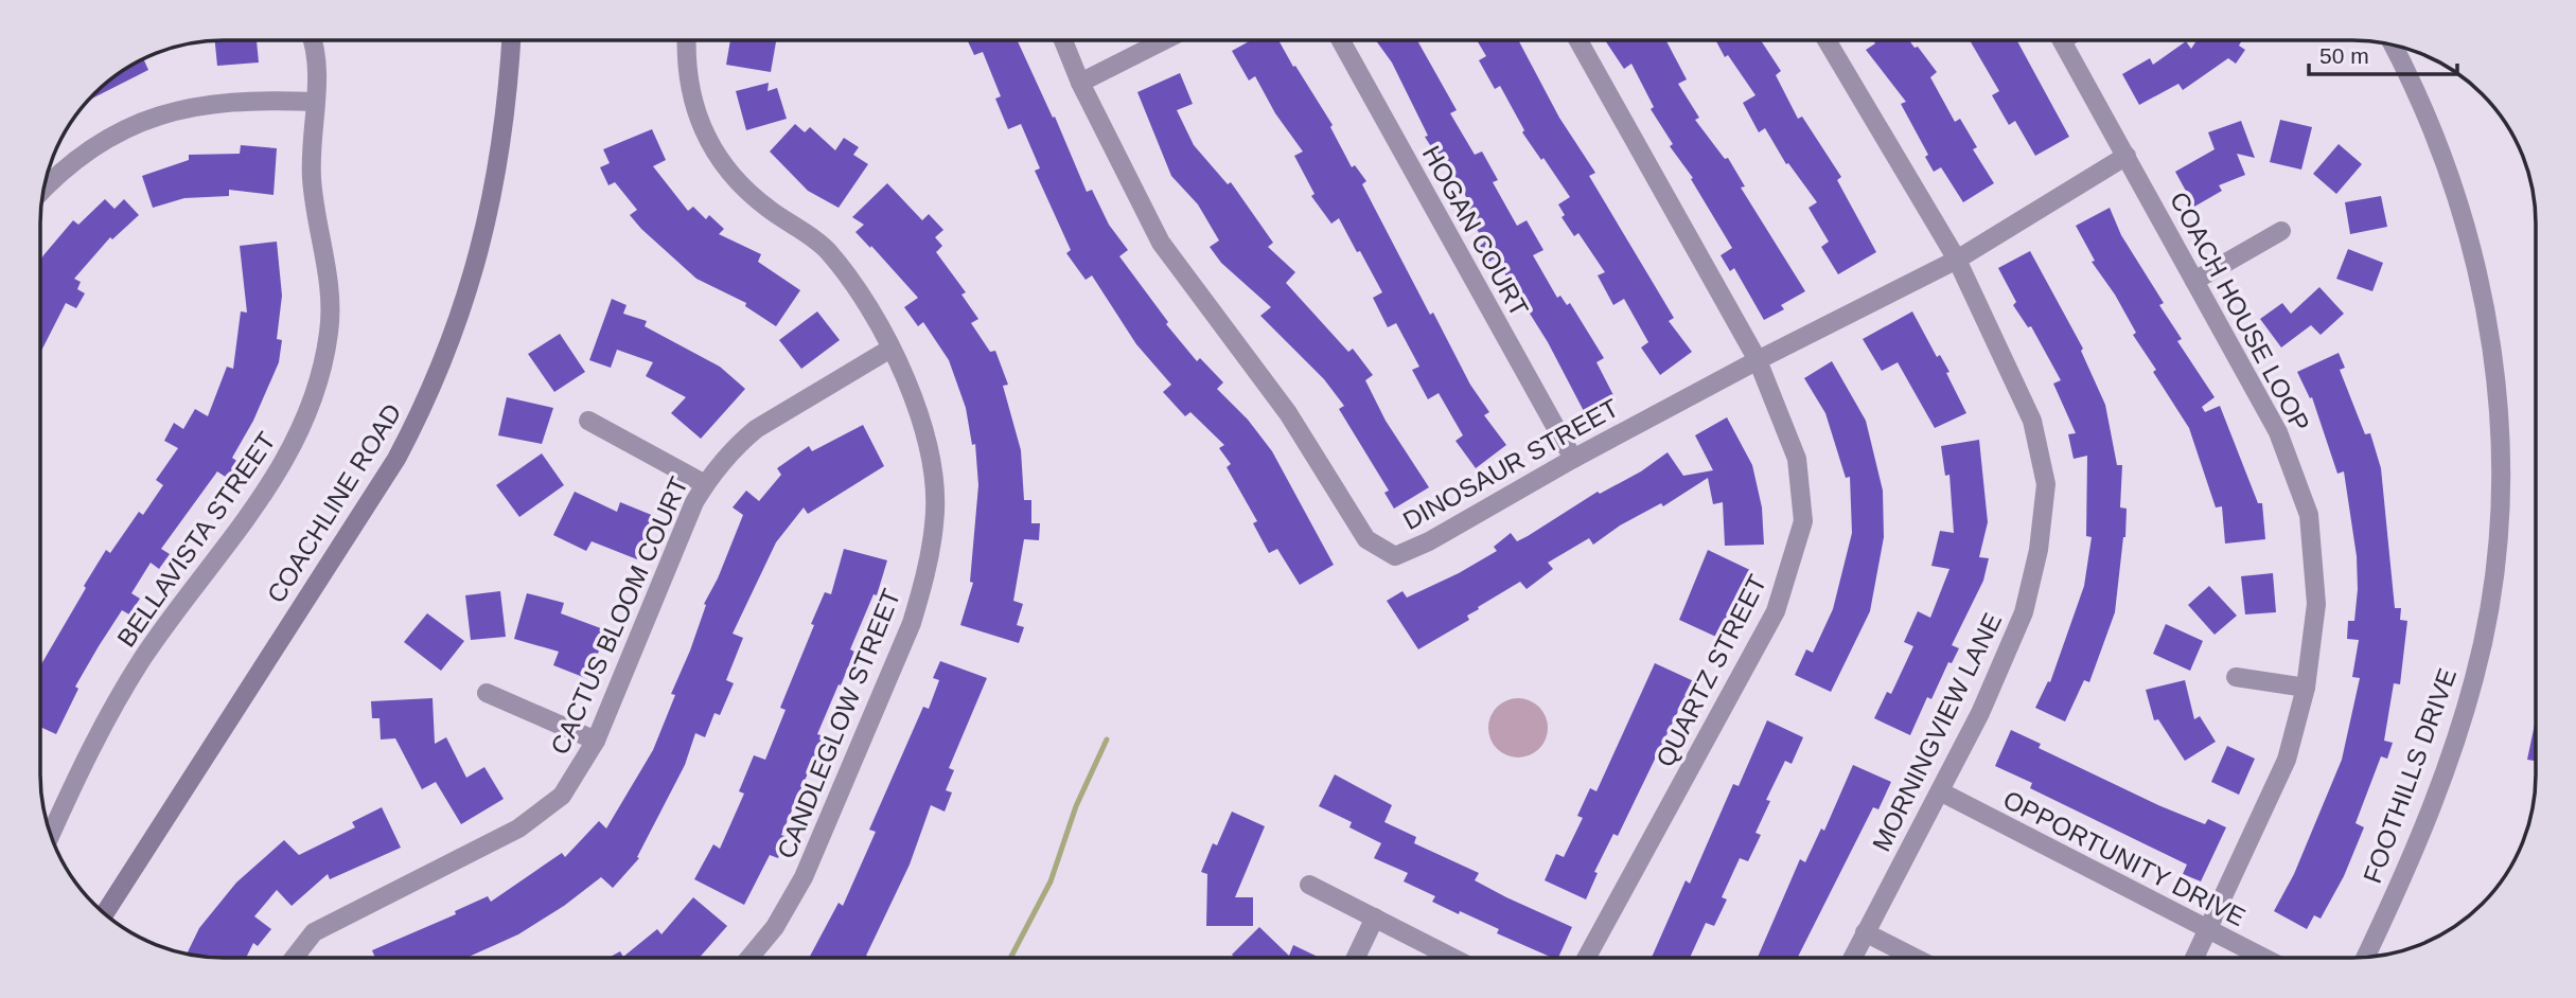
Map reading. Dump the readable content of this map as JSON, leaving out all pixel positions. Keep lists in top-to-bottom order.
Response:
{
  "streets": {
    "main road": ["COACHLINE ROAD"],
    "street": [
      "HOGAN COURT",
      "COACH HOUSE LOOP",
      "DINOSAUR STREET",
      "BELLAVISTA STREET",
      "CACTUS BLOOM COURT",
      "QUARTZ STREET",
      "CANDLEGLOW STREET",
      "MORNINGVIEW LANE",
      "FOOTHILLS DRIVE",
      "OPPORTUNITY DRIVE"
    ]
  },
  "crossings": [
    ["HOGAN COURT", "DINOSAUR STREET"],
    ["COACH HOUSE LOOP", "DINOSAUR STREET"],
    ["COACH HOUSE LOOP", "OPPORTUNITY DRIVE"],
    ["DINOSAUR STREET", "QUARTZ STREET"],
    ["DINOSAUR STREET", "MORNINGVIEW LANE"],
    ["CACTUS BLOOM COURT", "CANDLEGLOW STREET"],
    ["MORNINGVIEW LANE", "OPPORTUNITY DRIVE"]
  ],
  "scale_bar": "50 m"
}
